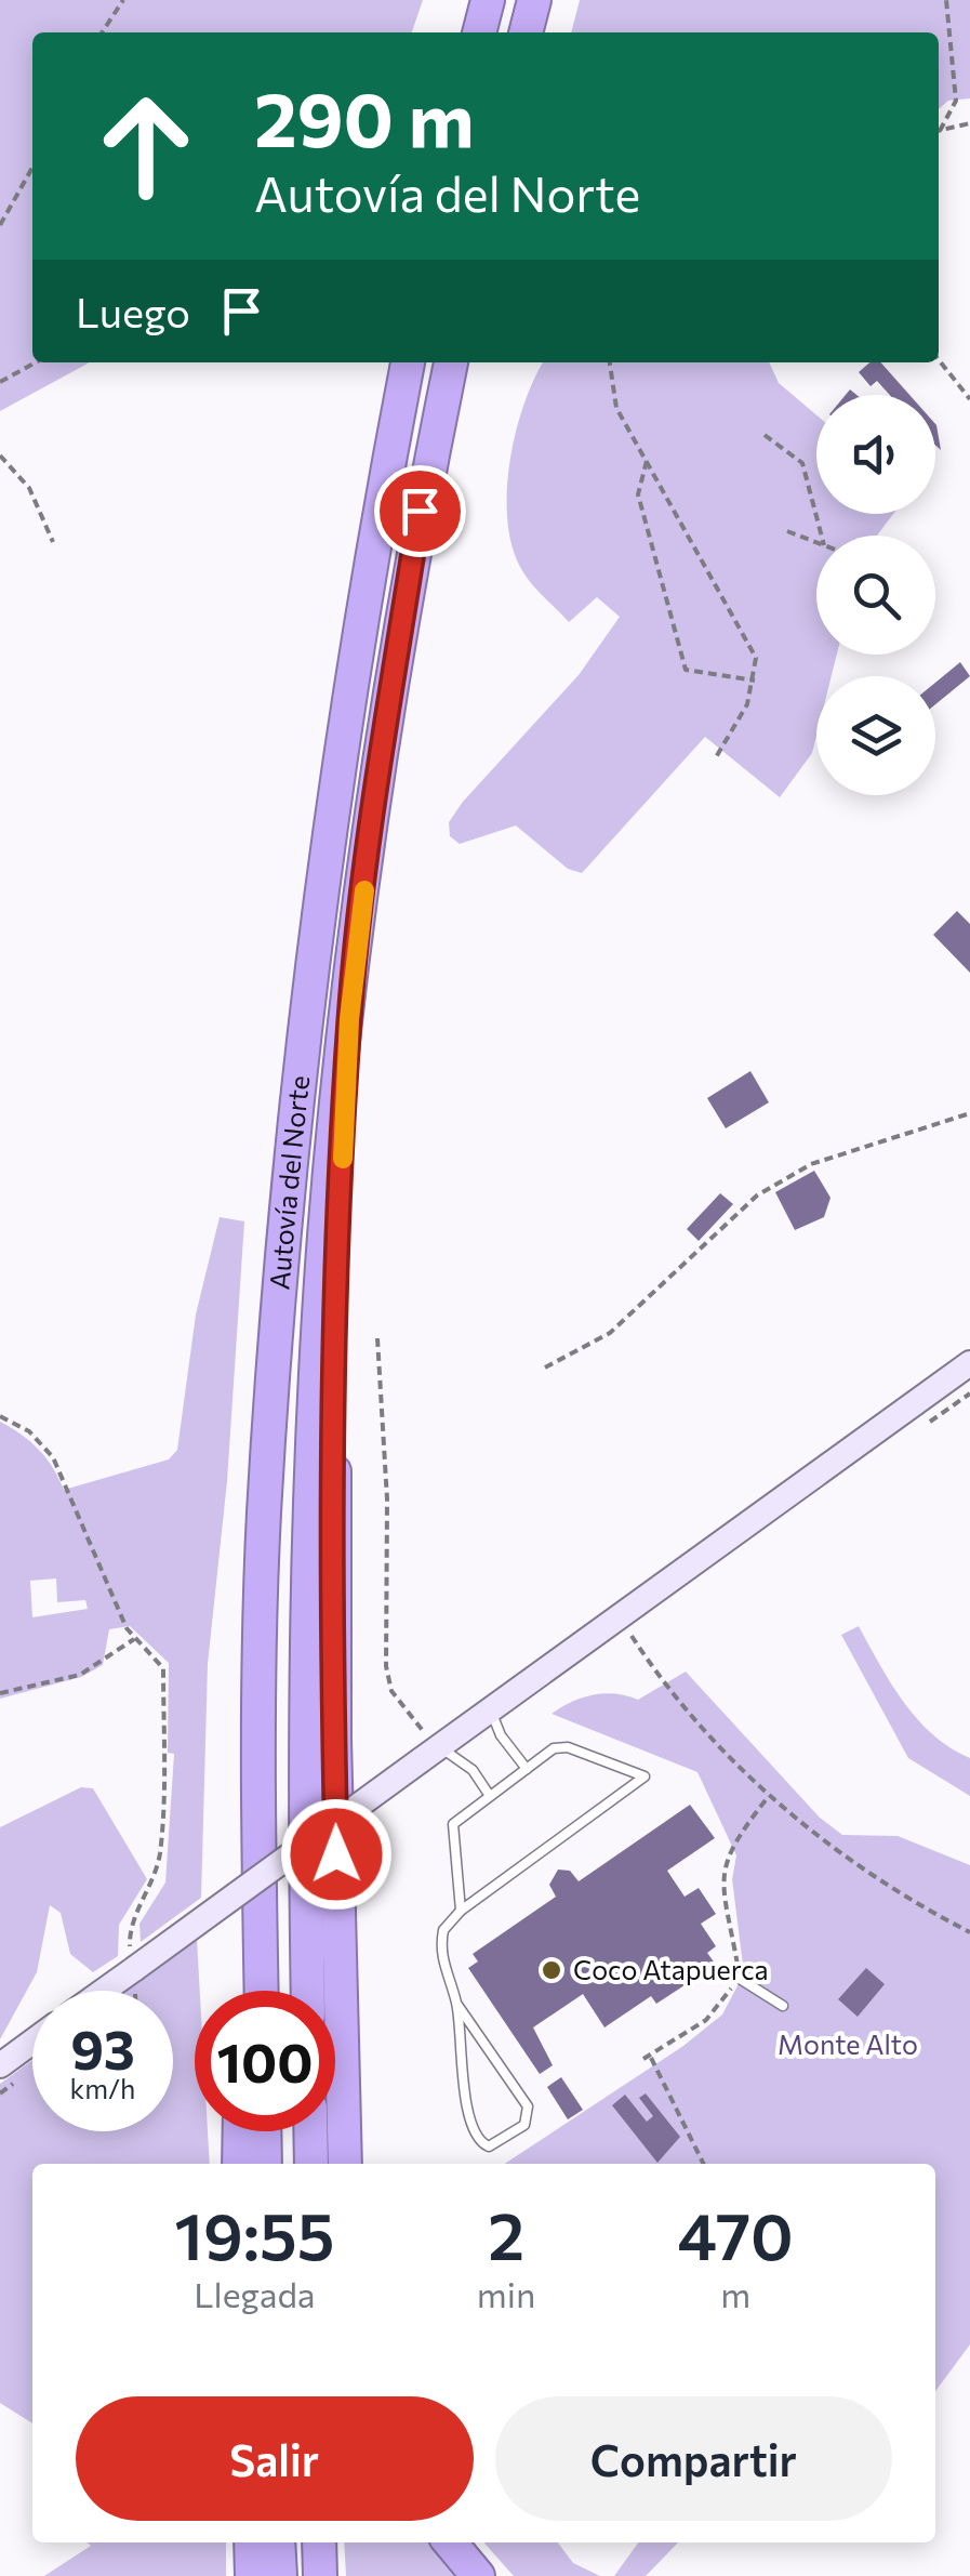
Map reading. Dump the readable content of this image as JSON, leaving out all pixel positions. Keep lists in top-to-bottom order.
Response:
{
  "streets": {
    "highway": ["Autovía del Norte"]
  },
  "parks": ["Monte Alto"],
  "places": ["Coco Atapuerca"],
  "page": {
    "turn": ["290 m", "Autovía del Norte"],
    "then": "Luego",
    "speed": "93 km/h",
    "limit": "100",
    "eta": [
      "19:55",
      "Llegada",
      "2",
      "min",
      "470",
      "m"
    ],
    "buttons": ["Salir", "Compartir"]
  }
}
